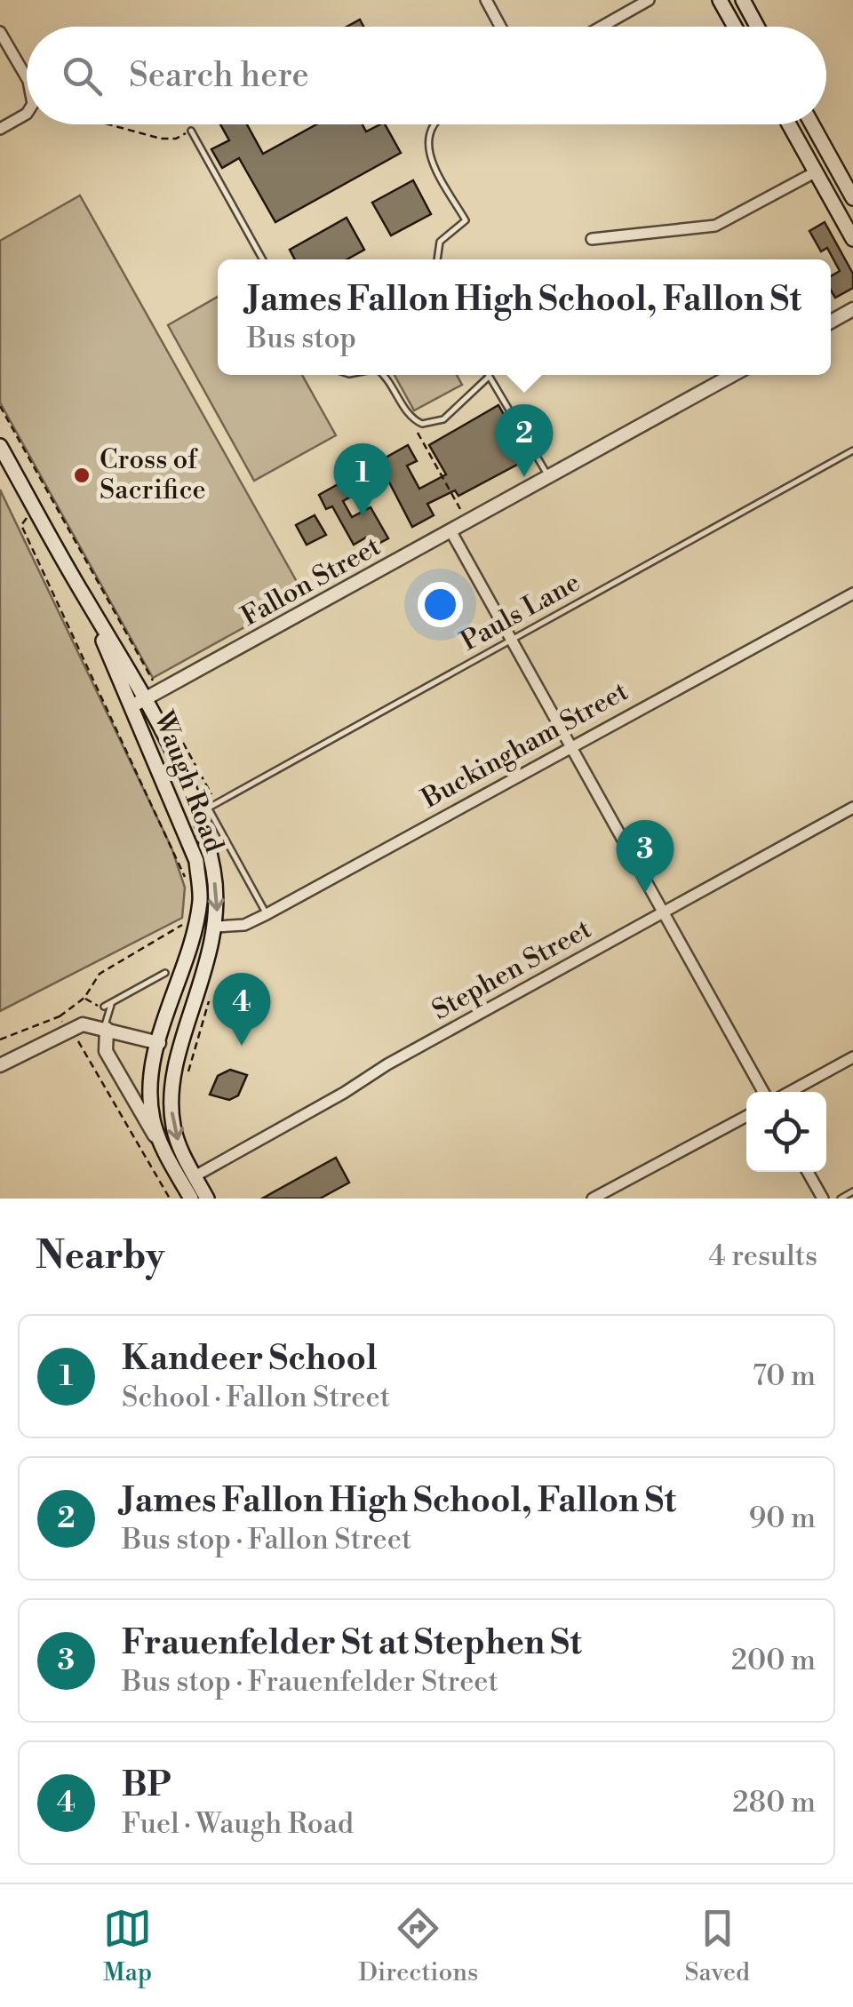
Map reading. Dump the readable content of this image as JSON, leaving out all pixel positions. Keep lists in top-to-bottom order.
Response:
{
  "streets": {
    "main road": ["Waugh Road"],
    "street": ["Fallon Street", "Buckingham Street", "Stephen Street"],
    "lane": ["Pauls Lane"]
  },
  "crossings": [
    ["Fallon Street", "Waugh Road"],
    ["Pauls Lane", "Waugh Road"],
    ["Buckingham Street", "Waugh Road"],
    ["Waugh Road", "Stephen Street"]
  ],
  "places": ["Cross of Sacrifice"],
  "page": {
    "search": "Search here",
    "popup": ["James Fallon High School, Fallon St", "Bus stop"],
    "pins": [
      "2",
      "1",
      "3",
      "4"
    ],
    "heading": ["Nearby", "4 results"],
    "list": [
      {
        "mark": "1",
        "name": "Kandeer School",
        "note": "School · Fallon Street",
        "value": "70 m"
      },
      {
        "mark": "2",
        "name": "James Fallon High School, Fallon St",
        "note": "Bus stop · Fallon Street",
        "value": "90 m"
      },
      {
        "mark": "3",
        "name": "Frauenfelder St at Stephen St",
        "note": "Bus stop · Frauenfelder Street",
        "value": "200 m"
      },
      {
        "mark": "4",
        "name": "BP",
        "note": "Fuel · Waugh Road",
        "value": "280 m"
      }
    ],
    "nav": ["Map", "Directions", "Saved"]
  }
}
